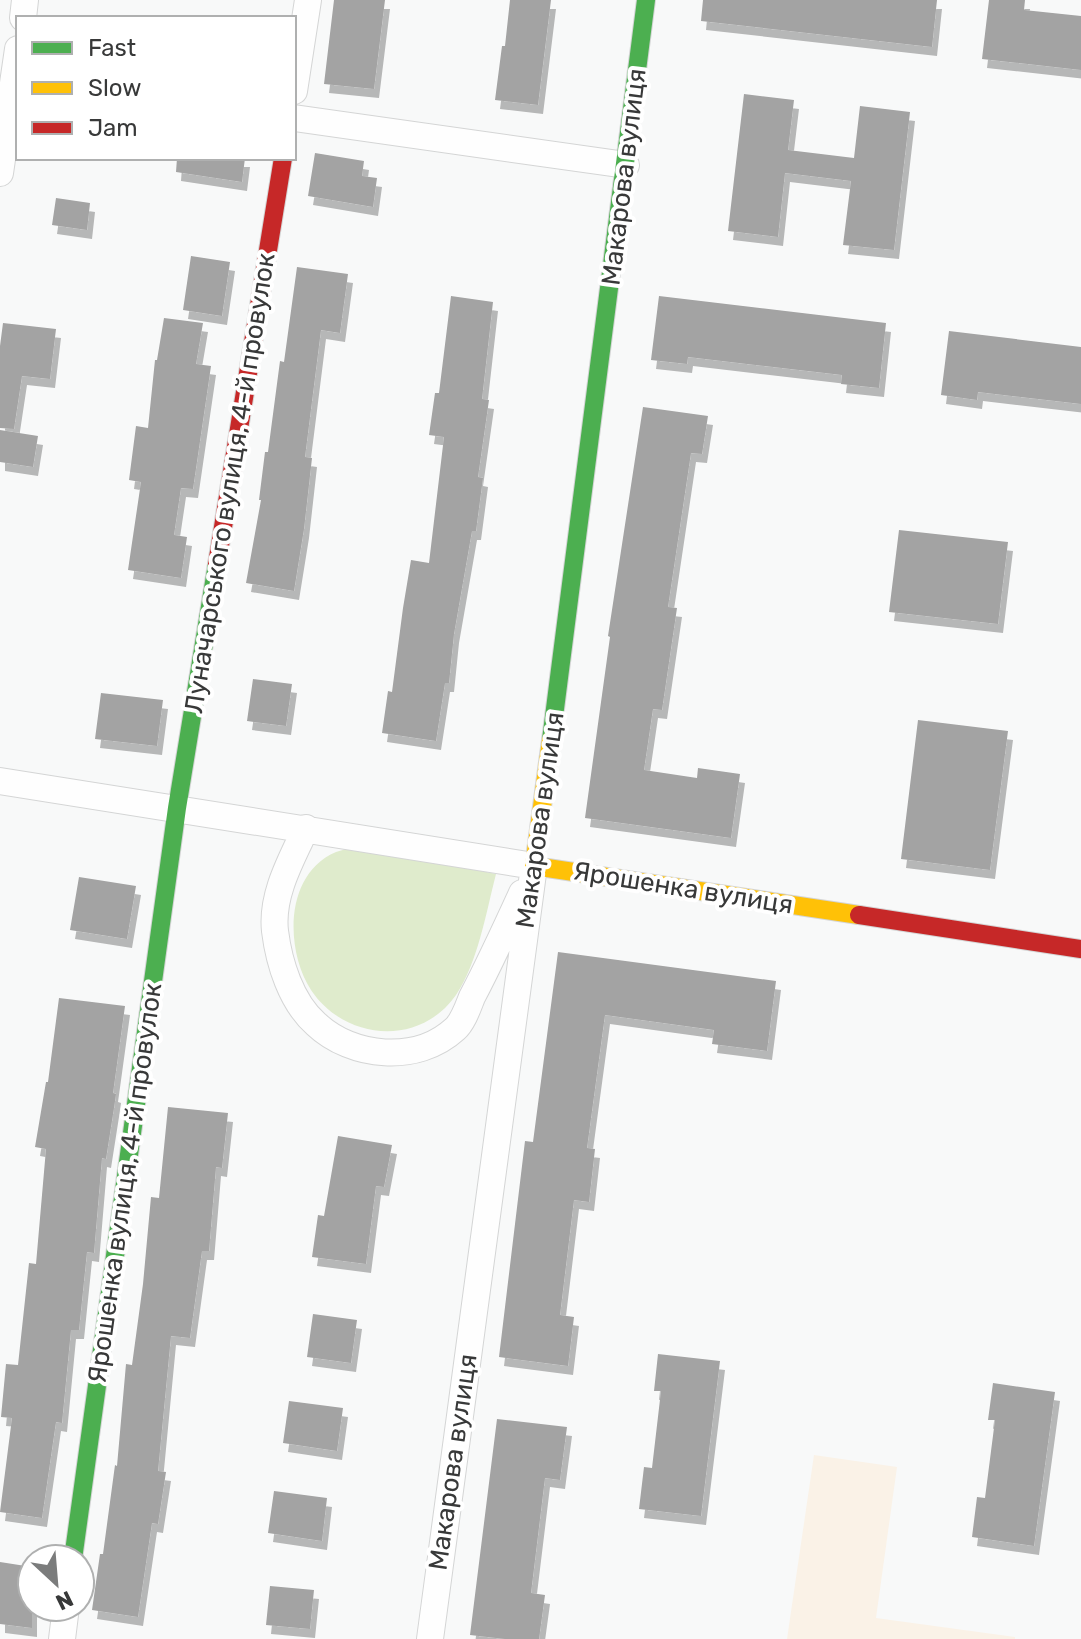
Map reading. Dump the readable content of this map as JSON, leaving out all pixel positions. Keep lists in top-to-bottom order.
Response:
{
  "streets": {
    "street": [
      "Макарова вулиця",
      "Луначарського вулиця, 4-й провулок",
      "Ярошенка вулиця",
      "Ярошенка вулиця, 4-й провулок"
    ]
  },
  "crossings": [
    ["Макарова вулиця", "Ярошенка вулиця"],
    ["Луначарського вулиця, 4-й провулок", "Ярошенка вулиця"],
    ["Луначарського вулиця, 4-й провулок", "Ярошенка вулиця, 4-й провулок"],
    ["Ярошенка вулиця", "Ярошенка вулиця, 4-й провулок"]
  ],
  "legend": ["Fast", "Slow", "Jam"],
  "north": "bottom right"
}
